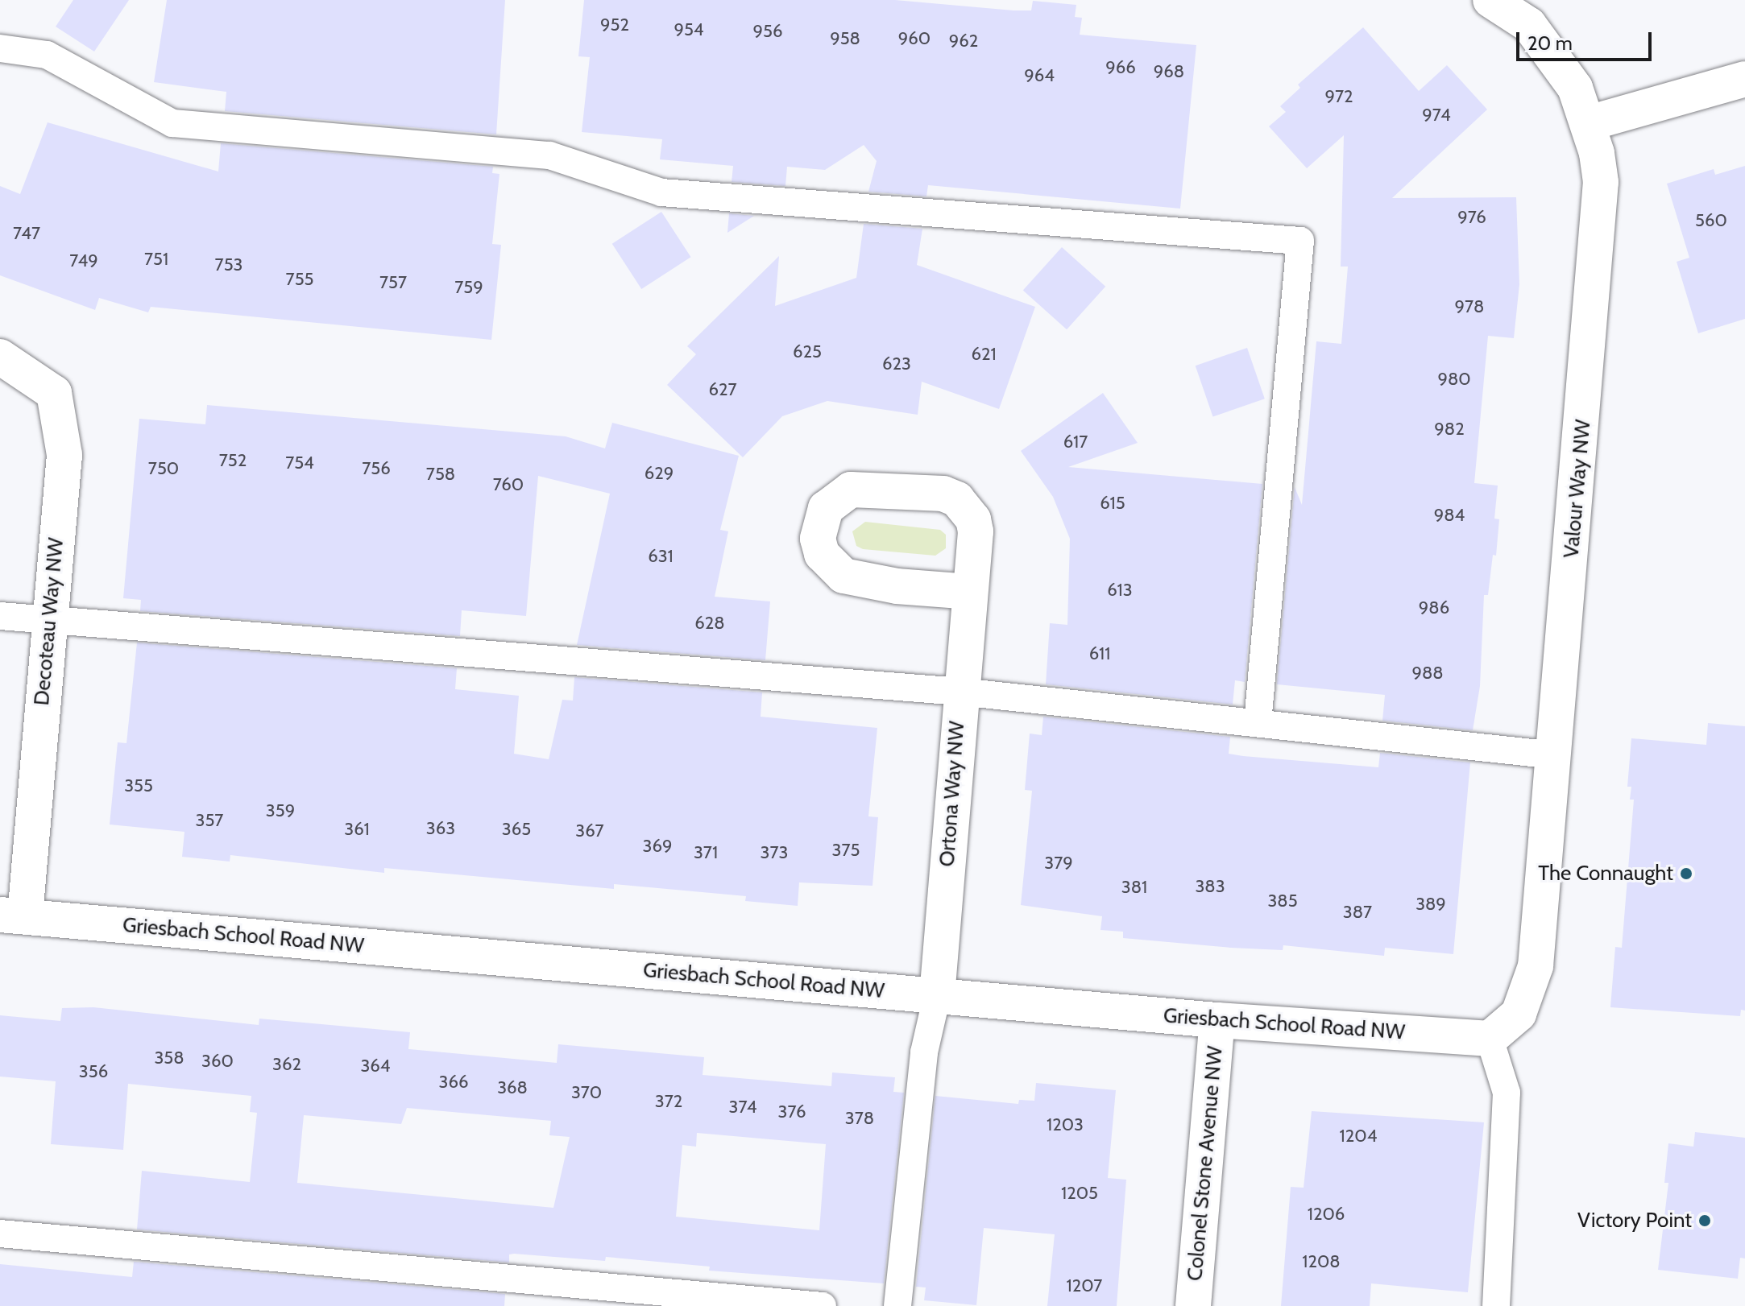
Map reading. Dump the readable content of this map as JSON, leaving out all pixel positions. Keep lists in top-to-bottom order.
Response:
{
  "streets": {
    "street": [
      "Valour Way NW",
      "Decoteau Way NW",
      "Ortona Way NW",
      "Griesbach School Road NW",
      "Colonel Stone Avenue NW"
    ]
  },
  "crossings": [
    ["Valour Way NW", "Griesbach School Road NW"],
    ["Decoteau Way NW", "Griesbach School Road NW"],
    ["Ortona Way NW", "Griesbach School Road NW"],
    ["Griesbach School Road NW", "Colonel Stone Avenue NW"]
  ],
  "places": ["The Connaught", "Victory Point"],
  "house_numbers": [
    "952",
    "954",
    "956",
    "958",
    "960",
    "962",
    "966",
    "968",
    "964",
    "972",
    "974",
    "976",
    "560",
    "747",
    "751",
    "749",
    "753",
    "755",
    "757",
    "759",
    "978",
    "625",
    "621",
    "623",
    "980",
    "627",
    "982",
    "617",
    "752",
    "754",
    "750",
    "756",
    "629",
    "758",
    "760",
    "615",
    "984",
    "631",
    "613",
    "986",
    "628",
    "611",
    "988",
    "355",
    "359",
    "357",
    "363",
    "361",
    "365",
    "367",
    "369",
    "375",
    "371",
    "373",
    "379",
    "383",
    "381",
    "385",
    "389",
    "387",
    "358",
    "360",
    "362",
    "364",
    "356",
    "366",
    "368",
    "370",
    "372",
    "374",
    "376",
    "378",
    "1203",
    "1204",
    "1205",
    "1206",
    "1208",
    "1207"
  ],
  "scale_bar": "20 m"
}
